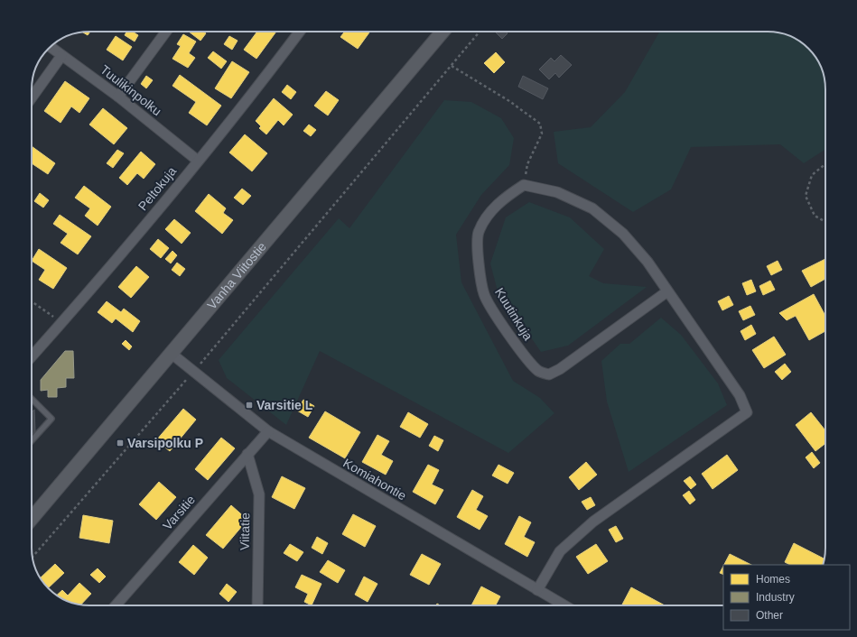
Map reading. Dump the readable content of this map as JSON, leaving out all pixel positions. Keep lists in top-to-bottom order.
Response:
{
  "streets": {
    "main road": ["Vanha Viitostie"],
    "street": [
      "Tuulikinpolku",
      "Peltokuja",
      "Kuutinkuja",
      "Komiahontie",
      "Varsitie",
      "Viitatie"
    ]
  },
  "crossings": [
    ["Tuulikinpolku", "Peltokuja"],
    ["Vanha Viitostie", "Komiahontie"],
    ["Komiahontie", "Varsitie"],
    ["Varsitie", "Viitatie"]
  ],
  "places": {
    "transit": ["Varsitie L", "Varsipolku P"]
  },
  "legend": ["Homes", "Industry", "Other"]
}
